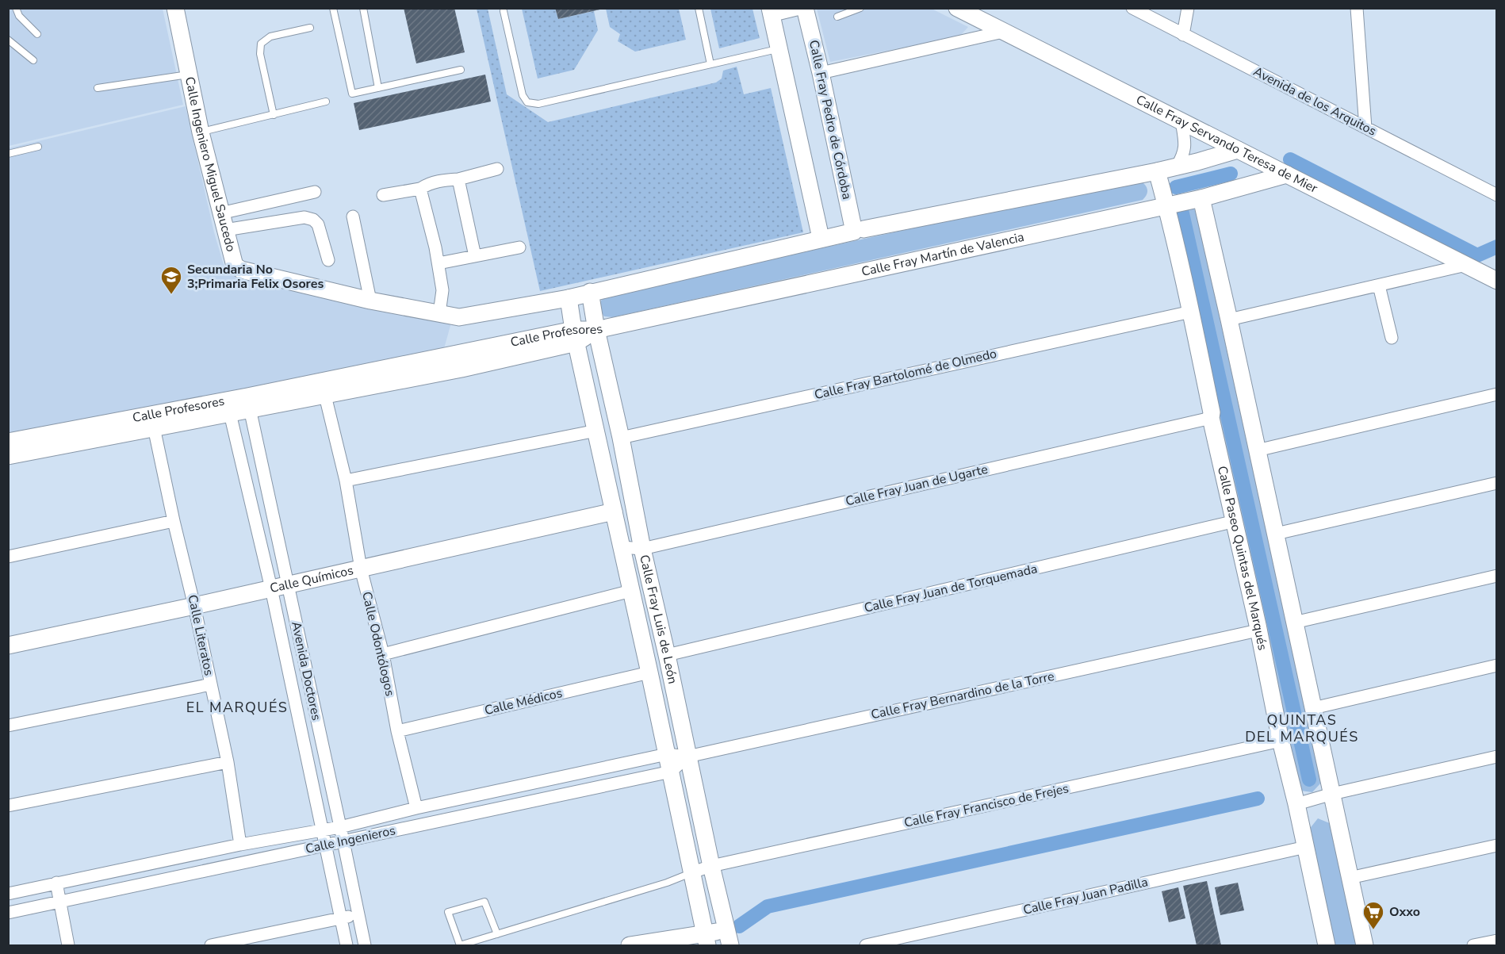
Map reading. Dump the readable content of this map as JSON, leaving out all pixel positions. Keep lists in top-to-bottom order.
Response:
{
  "streets": {
    "street": [
      "Avenida de los Arquitos",
      "Calle Fray Pedro de Córdoba",
      "Calle Fray Servando Teresa de Mier",
      "Calle Ingeniero Miguel Saucedo",
      "Calle Fray Martín de Valencia",
      "Calle Profesores",
      "Calle Fray Bartolomé de Olmedo",
      "Calle Fray Juan de Ugarte",
      "Calle Paseo Quintas del Marqués",
      "Calle Químicos",
      "Calle Fray Juan de Torquemada",
      "Calle Fray Luis de León",
      "Calle Literatos",
      "Calle Odontólogos",
      "Avenida Doctores",
      "Calle Fray Bernardino de la Torre",
      "Calle Médicos",
      "Calle Fray Francisco de Frejes",
      "Calle Ingenieros",
      "Calle Fray Juan Padilla"
    ]
  },
  "crossings": [
    ["Calle Fray Servando Teresa de Mier", "Calle Fray Martín de Valencia"],
    ["Calle Ingeniero Miguel Saucedo", "Calle Fray Luis de León"],
    ["Calle Fray Martín de Valencia", "Calle Profesores"],
    ["Calle Fray Martín de Valencia", "Calle Paseo Quintas del Marqués"],
    ["Calle Fray Martín de Valencia", "Calle Fray Luis de León"],
    ["Calle Profesores", "Calle Fray Luis de León"],
    ["Calle Profesores", "Calle Literatos"],
    ["Calle Profesores", "Calle Odontólogos"],
    ["Calle Profesores", "Avenida Doctores"],
    ["Calle Fray Bartolomé de Olmedo", "Calle Paseo Quintas del Marqués"],
    ["Calle Fray Bartolomé de Olmedo", "Calle Fray Luis de León"],
    ["Calle Fray Juan de Ugarte", "Calle Paseo Quintas del Marqués"],
    ["Calle Fray Juan de Ugarte", "Calle Fray Luis de León"],
    ["Calle Paseo Quintas del Marqués", "Calle Fray Juan de Torquemada"],
    ["Calle Paseo Quintas del Marqués", "Calle Fray Bernardino de la Torre"],
    ["Calle Paseo Quintas del Marqués", "Calle Fray Francisco de Frejes"],
    ["Calle Paseo Quintas del Marqués", "Calle Fray Juan Padilla"],
    ["Calle Químicos", "Calle Fray Luis de León"],
    ["Calle Químicos", "Calle Literatos"],
    ["Calle Químicos", "Calle Odontólogos"],
    ["Calle Químicos", "Avenida Doctores"],
    ["Calle Fray Juan de Torquemada", "Calle Fray Luis de León"],
    ["Calle Fray Luis de León", "Calle Fray Bernardino de la Torre"],
    ["Calle Fray Luis de León", "Calle Médicos"],
    ["Calle Fray Luis de León", "Calle Fray Francisco de Frejes"],
    ["Calle Fray Luis de León", "Calle Ingenieros"],
    ["Calle Literatos", "Calle Ingenieros"],
    ["Calle Odontólogos", "Calle Médicos"],
    ["Calle Odontólogos", "Calle Ingenieros"],
    ["Avenida Doctores", "Calle Ingenieros"],
    ["Calle Fray Bernardino de la Torre", "Calle Ingenieros"]
  ],
  "districts": ["EL MARQUÉS", "QUINTAS DEL MARQUÉS"],
  "places": {
    "school or university": ["Secundaria No 3;Primaria Felix Osores"],
    "supermarket": ["Oxxo"]
  }
}
